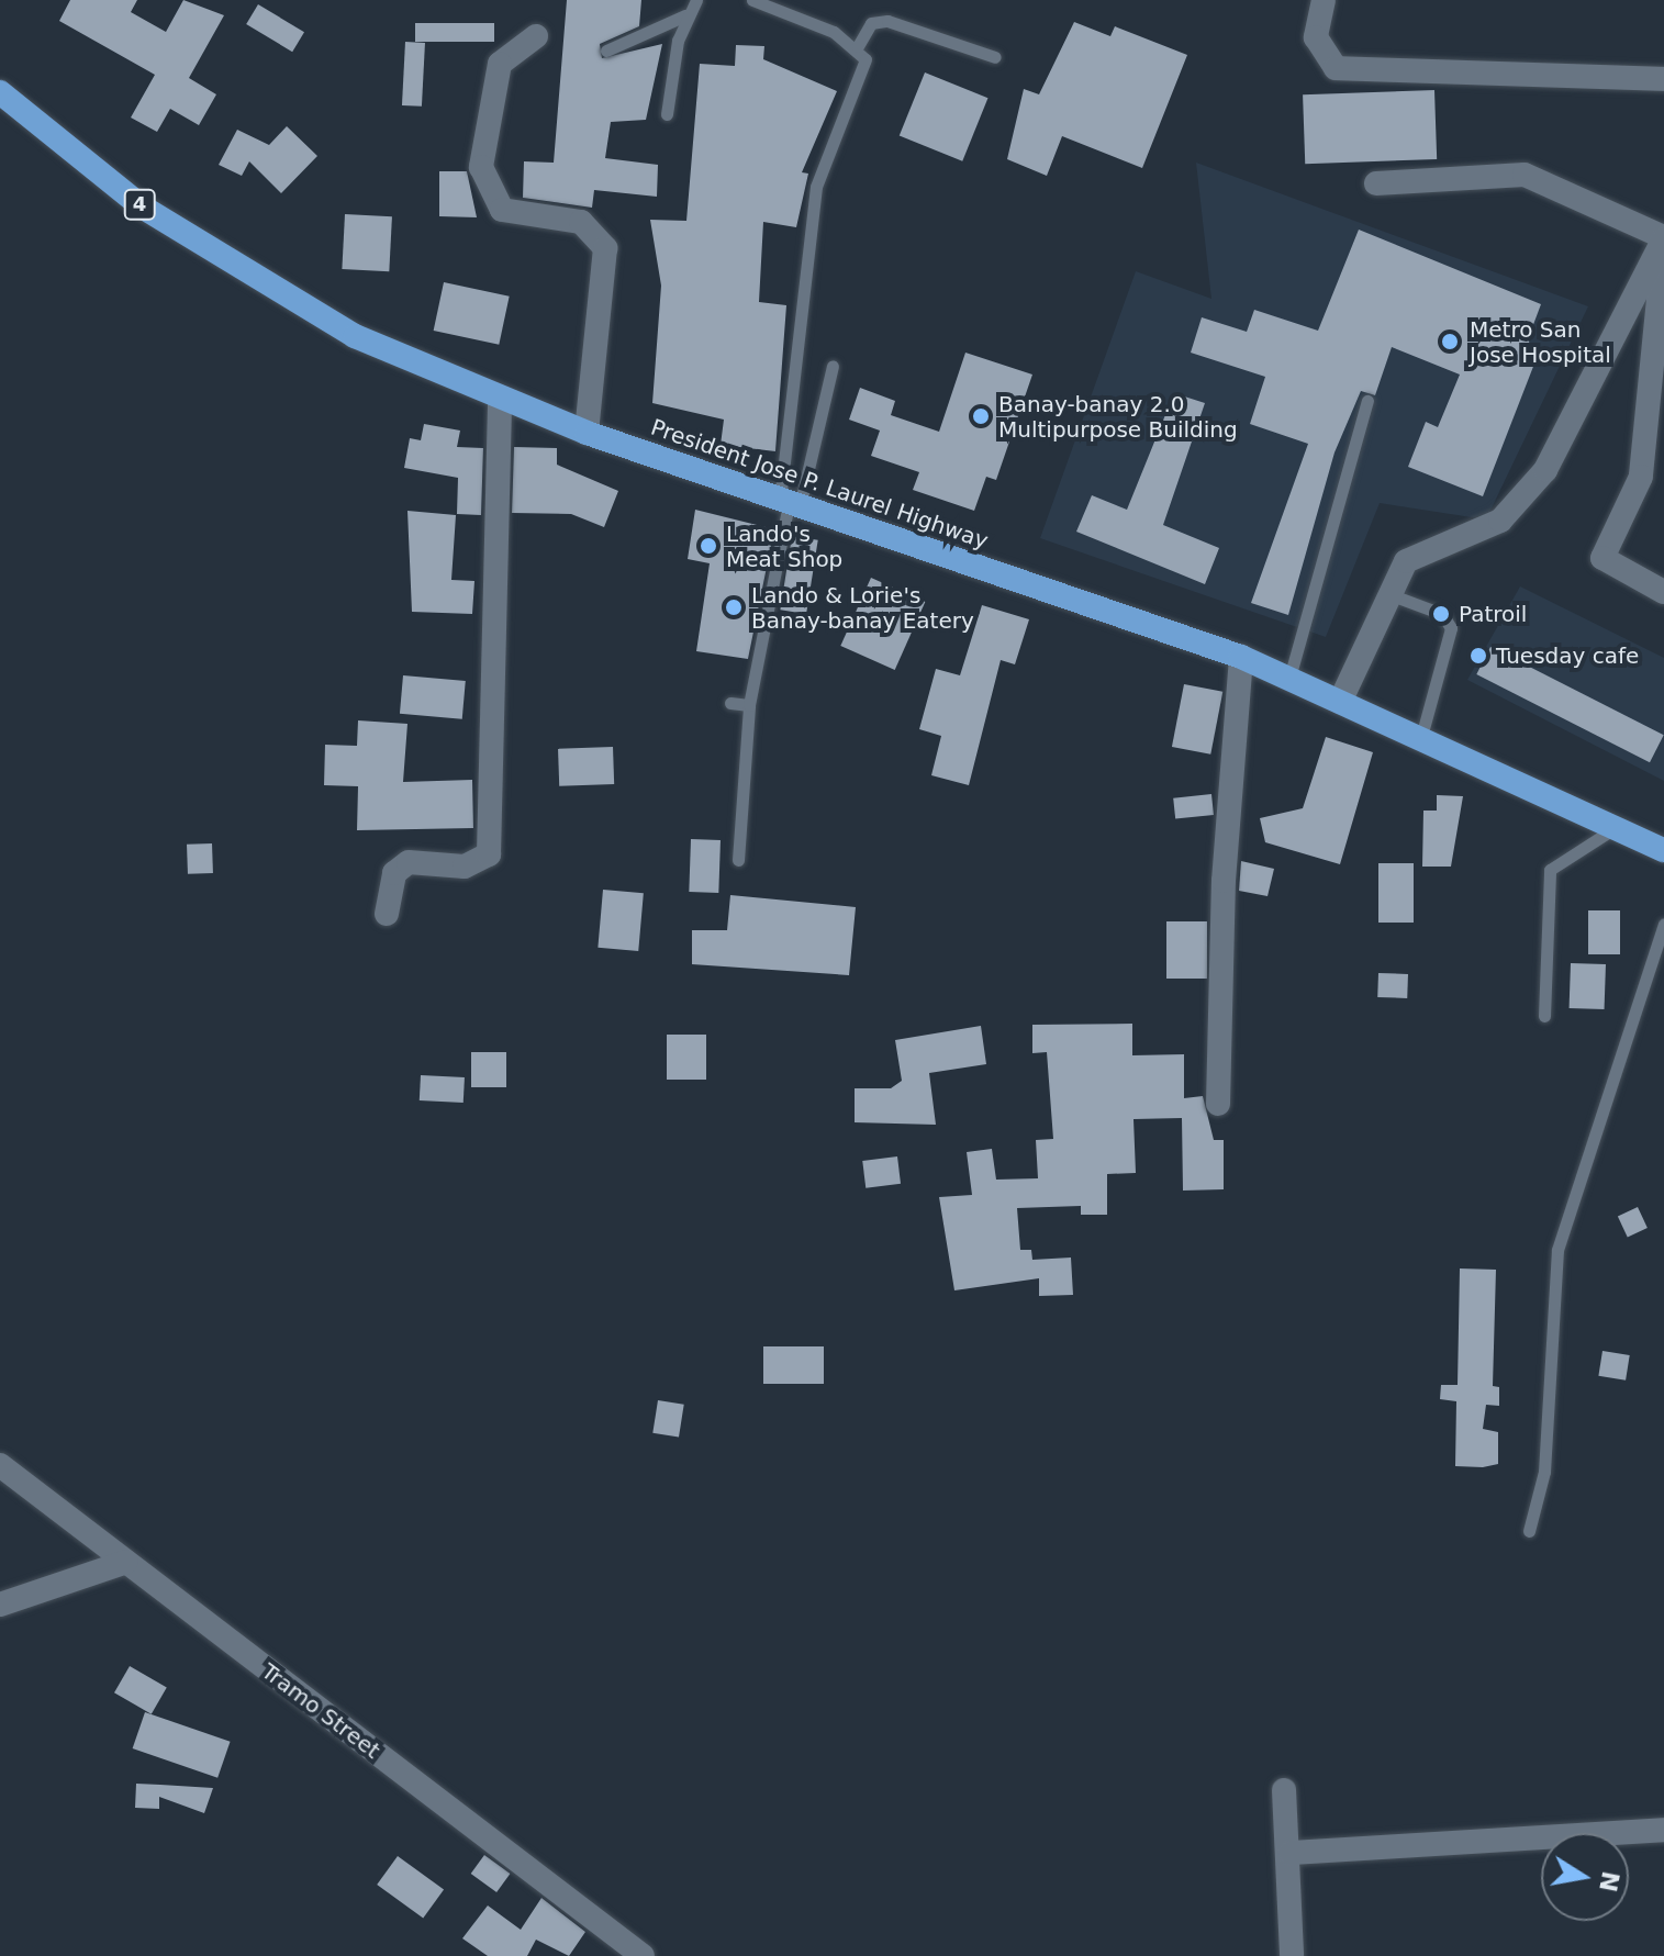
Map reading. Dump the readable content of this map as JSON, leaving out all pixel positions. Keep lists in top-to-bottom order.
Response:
{
  "streets": {
    "highway": ["4", "President Jose P. Laurel Highway"],
    "street": ["Tramo Street"]
  },
  "places": [
    "Metro San Jose Hospital",
    "Banay-banay 2.0 Multipurpose Building",
    "Lando's Meat Shop",
    "Lando & Lorie's Banay-banay Eatery",
    "Patroil",
    "Tuesday cafe"
  ],
  "north": "right"
}
